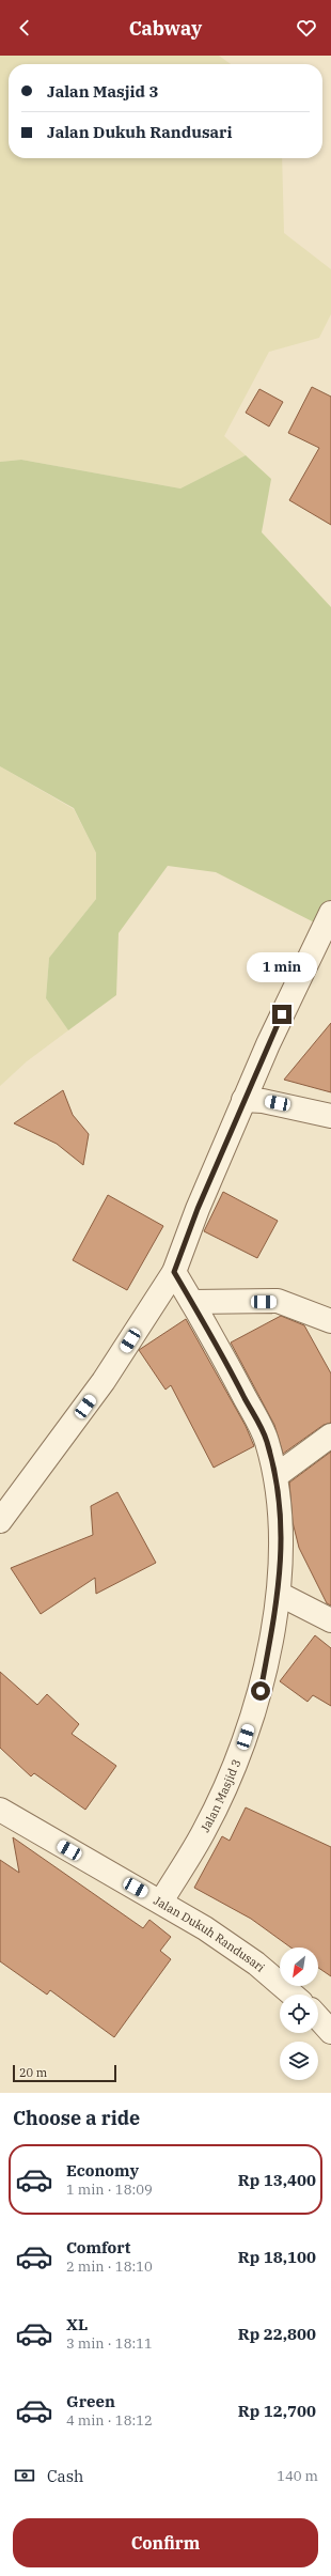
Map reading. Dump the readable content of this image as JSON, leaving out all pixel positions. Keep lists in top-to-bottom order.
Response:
{
  "streets": {
    "street": ["Jalan Masjid 3", "Jalan Dukuh Randusari"]
  },
  "crossings": [
    ["Jalan Masjid 3", "Jalan Dukuh Randusari"]
  ],
  "scale_bar": "20 m",
  "north": "bottom left",
  "page": {
    "header": "Cabway",
    "banner": ["Jalan Masjid 3", "Jalan Dukuh Randusari"],
    "bubble": "1 min",
    "scale": "20 m",
    "heading": "Choose a ride",
    "list": [
      {
        "name": "Economy",
        "note": "1 min · 18:09",
        "value": "Rp 13,400"
      },
      {
        "name": "Comfort",
        "note": "2 min · 18:10",
        "value": "Rp 18,100"
      },
      {
        "name": "XL",
        "note": "3 min · 18:11",
        "value": "Rp 22,800"
      },
      {
        "name": "Green",
        "note": "4 min · 18:12",
        "value": "Rp 12,700"
      }
    ],
    "pay": ["Cash", "140 m"],
    "buttons": "Confirm"
  }
}
